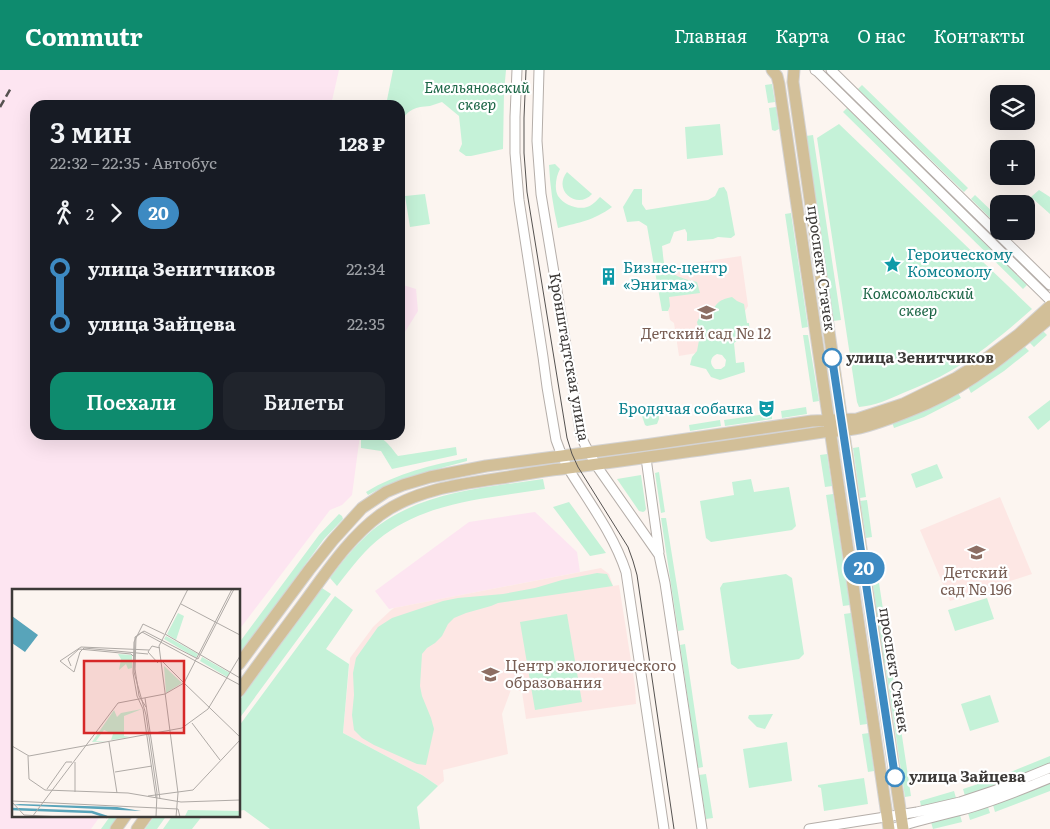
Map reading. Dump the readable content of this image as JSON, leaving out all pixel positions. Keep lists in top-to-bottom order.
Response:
{
  "streets": {
    "main road": ["проспект Стачек"],
    "street": ["Кронштадтская улица"]
  },
  "parks": ["Емельяновский сквер", "Комсомольский сквер"],
  "places": {
    "place": ["Героическому Комсомолу"],
    "building": ["Бизнес-центр «Энигма»"],
    "school or university": ["Детский сад № 12", "Детский сад № 196", "Центр экологического образования"],
    "other": ["улица Зенитчиков", "улица Зайцева"],
    "theatre": ["Бродячая собачка"]
  },
  "lines": ["bus line 20"],
  "page": {
    "header": "Commutr",
    "nav": [
      "Главная",
      "Карта",
      "О нас",
      "Контакты"
    ],
    "on_map": "20",
    "map_buttons": ["+", "−"],
    "heading": ["3 мин", "22:32 – 22:35 · Автобус", "128 ₽"],
    "legs": ["2", "20"],
    "list": [
      {
        "name": "улица Зенитчиков",
        "value": "22:34"
      },
      {
        "name": "улица Зайцева",
        "value": "22:35"
      }
    ],
    "buttons": ["Поехали", "Билеты"]
  }
}
